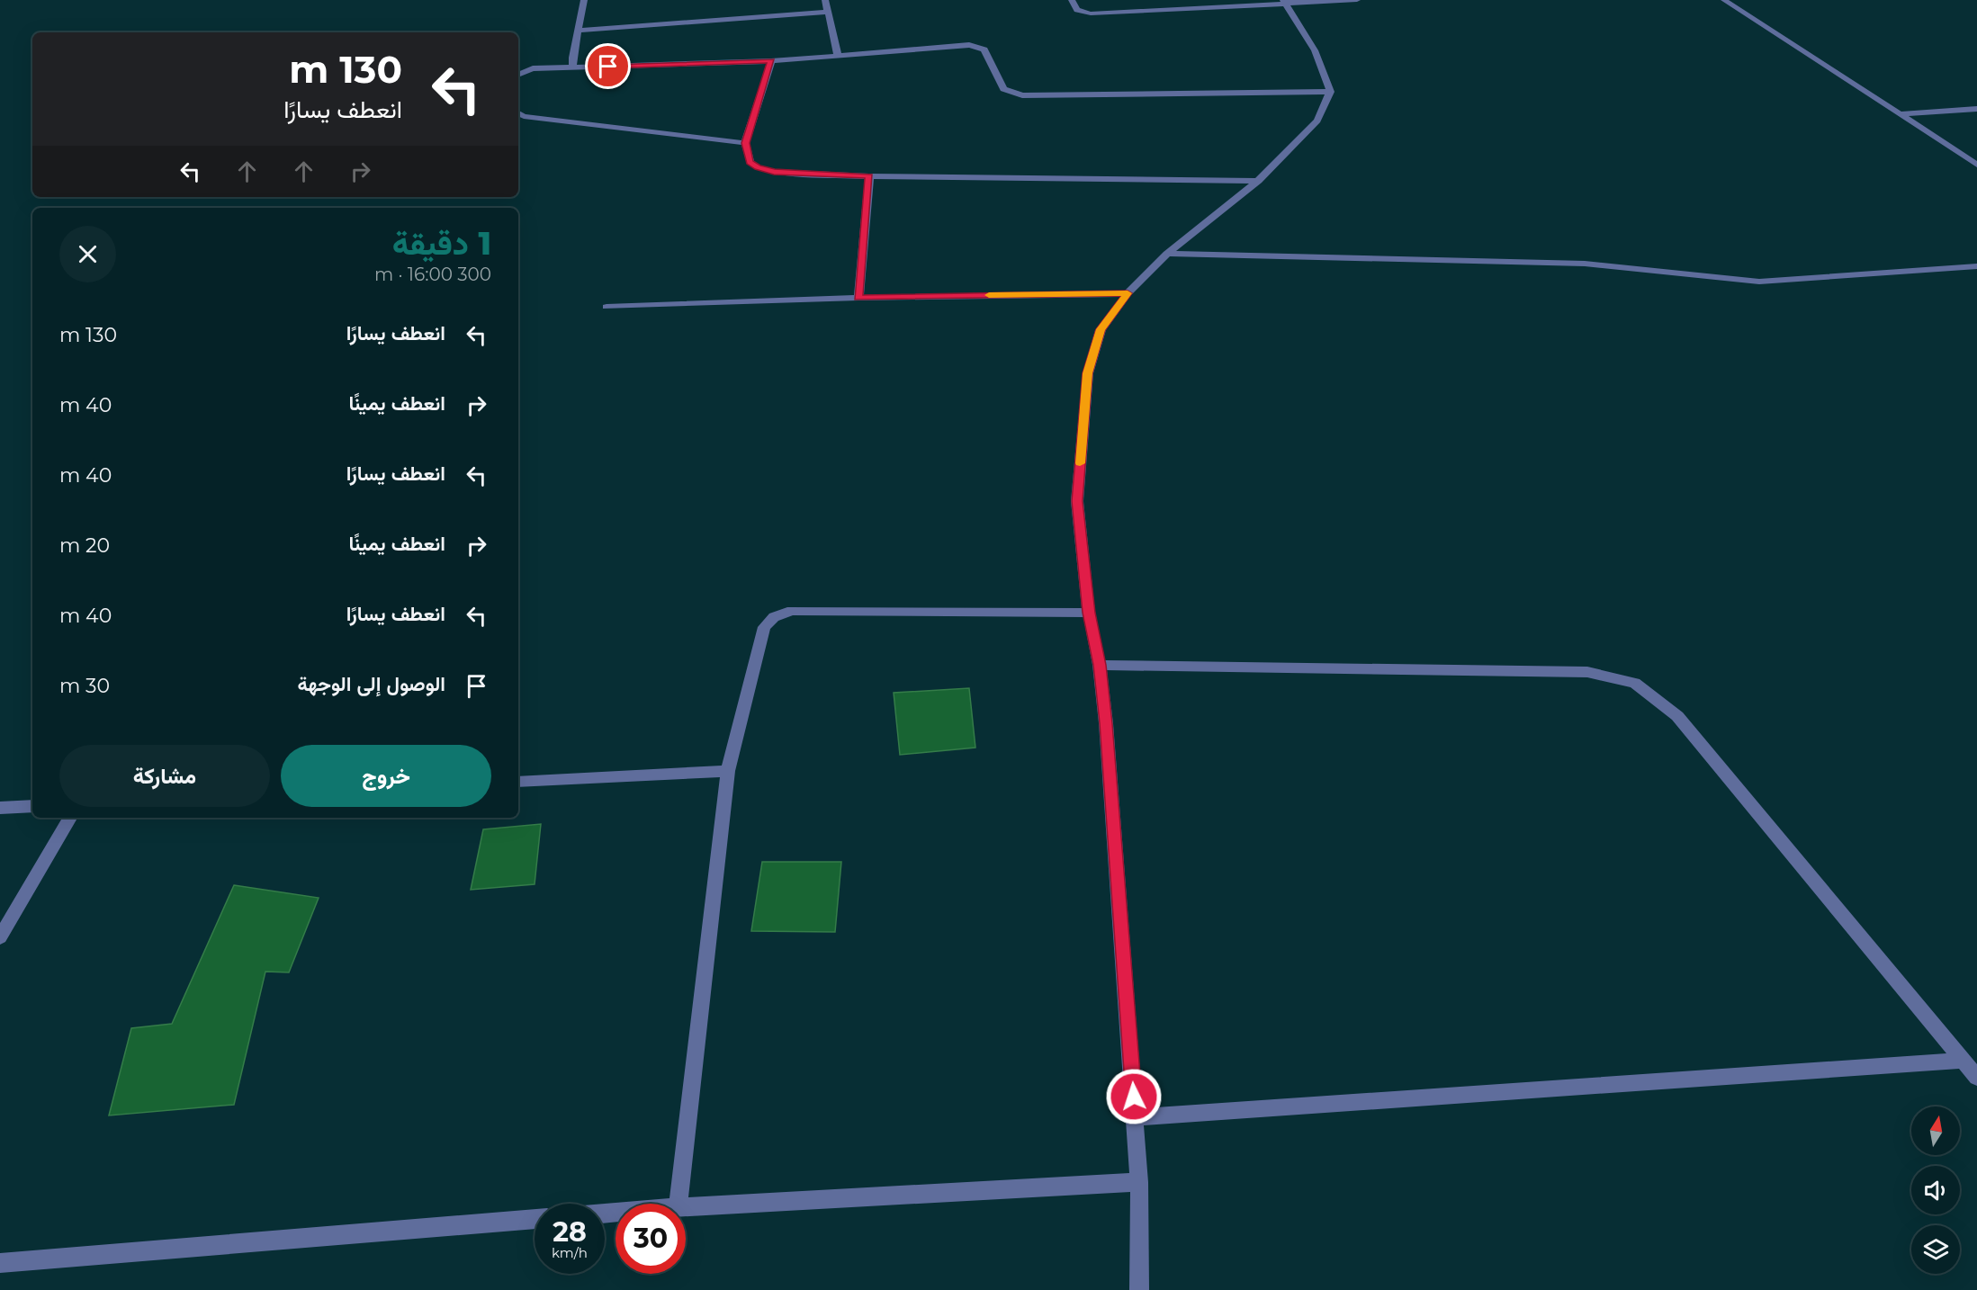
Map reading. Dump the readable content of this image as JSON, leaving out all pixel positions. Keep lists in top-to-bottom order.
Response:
{
  "north": "top",
  "page": {
    "turn": ["130 m", "انعطف يسارًا"],
    "heading": ["1 دقيقة", "300 m · 16:00"],
    "list": [
      {
        "name": "انعطف يسارًا",
        "value": "130 m"
      },
      {
        "name": "انعطف يمينًا",
        "value": "40 m"
      },
      {
        "name": "انعطف يسارًا",
        "value": "40 m"
      },
      {
        "name": "انعطف يمينًا",
        "value": "20 m"
      },
      {
        "name": "انعطف يسارًا",
        "value": "40 m"
      },
      {
        "name": "الوصول إلى الوجهة",
        "value": "30 m"
      }
    ],
    "buttons": ["خروج", "مشاركة"],
    "speed": "28 km/h",
    "limit": "30"
  }
}
